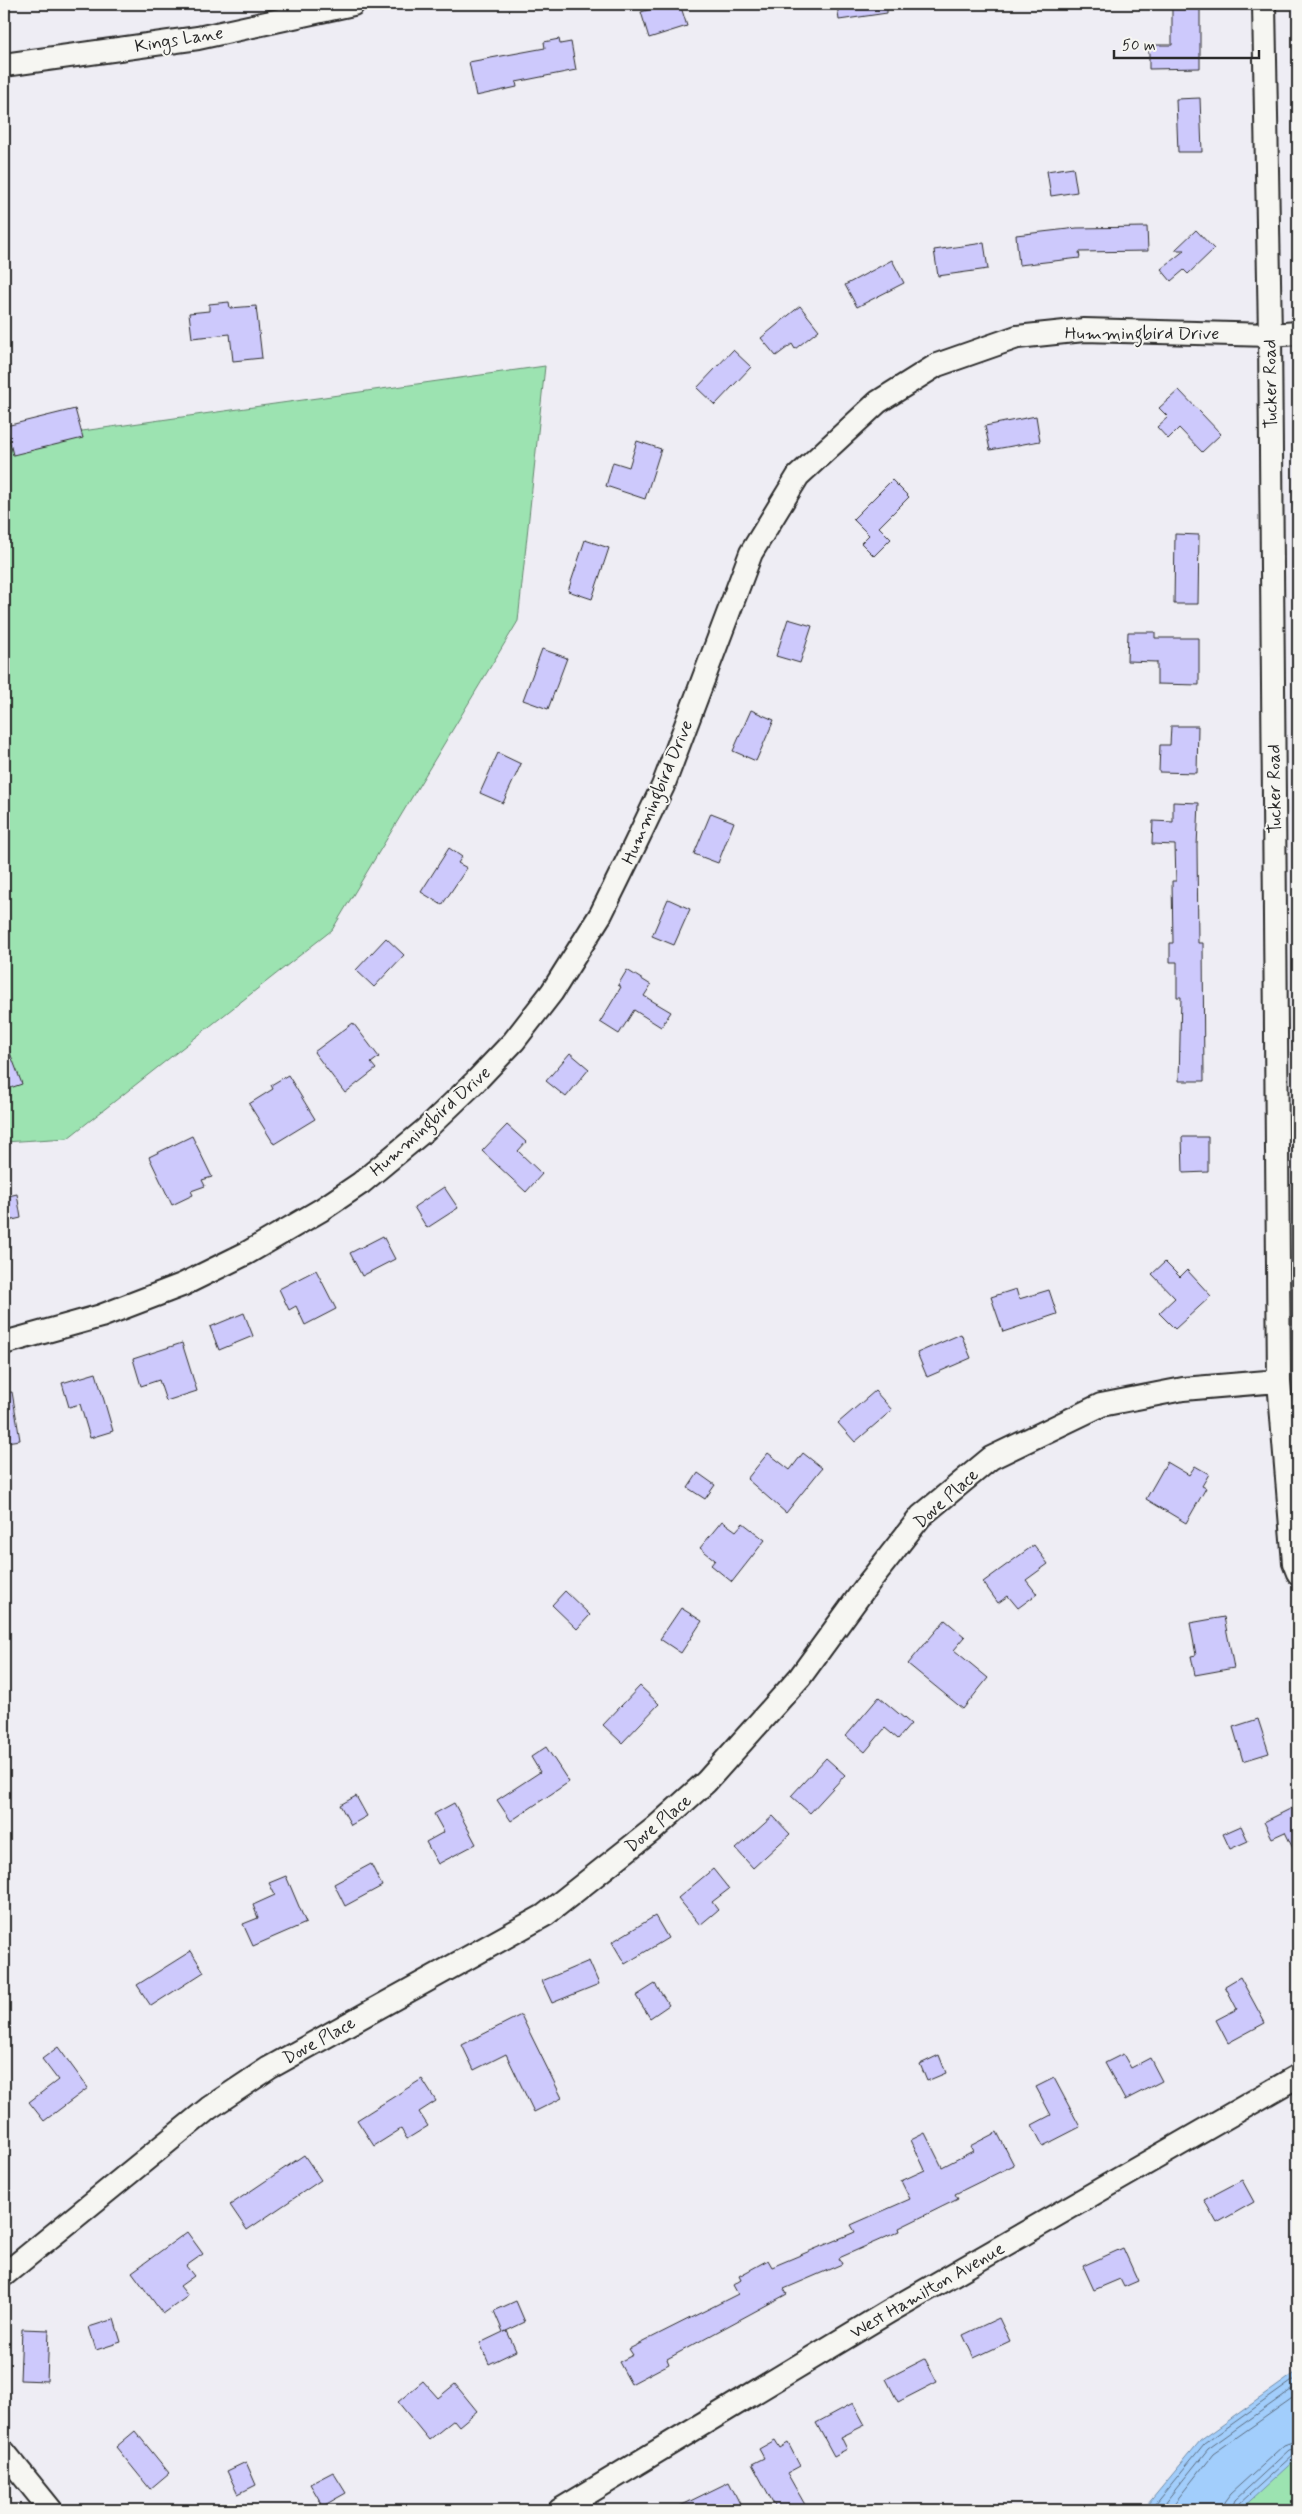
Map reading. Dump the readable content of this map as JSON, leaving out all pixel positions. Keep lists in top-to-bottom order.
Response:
{
  "streets": {
    "street": [
      "Kings Lane",
      "Hummingbird Drive",
      "Tucker Road",
      "Dove Place",
      "West Hamilton Avenue"
    ]
  },
  "crossings": [
    ["Hummingbird Drive", "Tucker Road"],
    ["Tucker Road", "Dove Place"]
  ],
  "scale_bar": "50 m"
}
